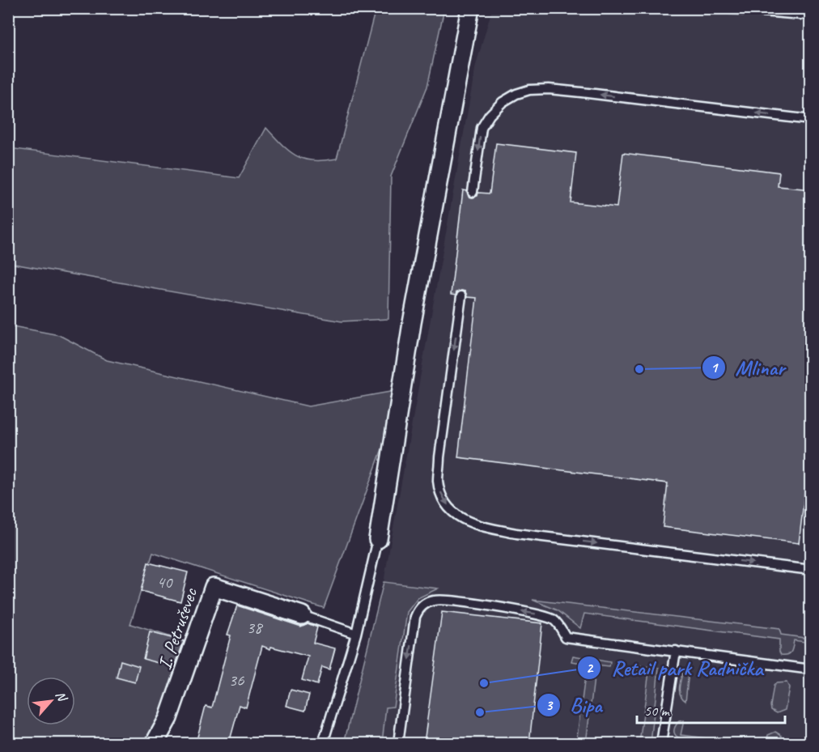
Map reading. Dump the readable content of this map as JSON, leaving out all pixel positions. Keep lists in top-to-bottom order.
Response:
{
  "streets": {
    "street": ["I. Petruševec"]
  },
  "places": ["Mlinar", "Retail park Radnička", "Bipa"],
  "house_numbers": ["40", "38", "36"],
  "scale_bar": "50 m",
  "north": "top right"
}
